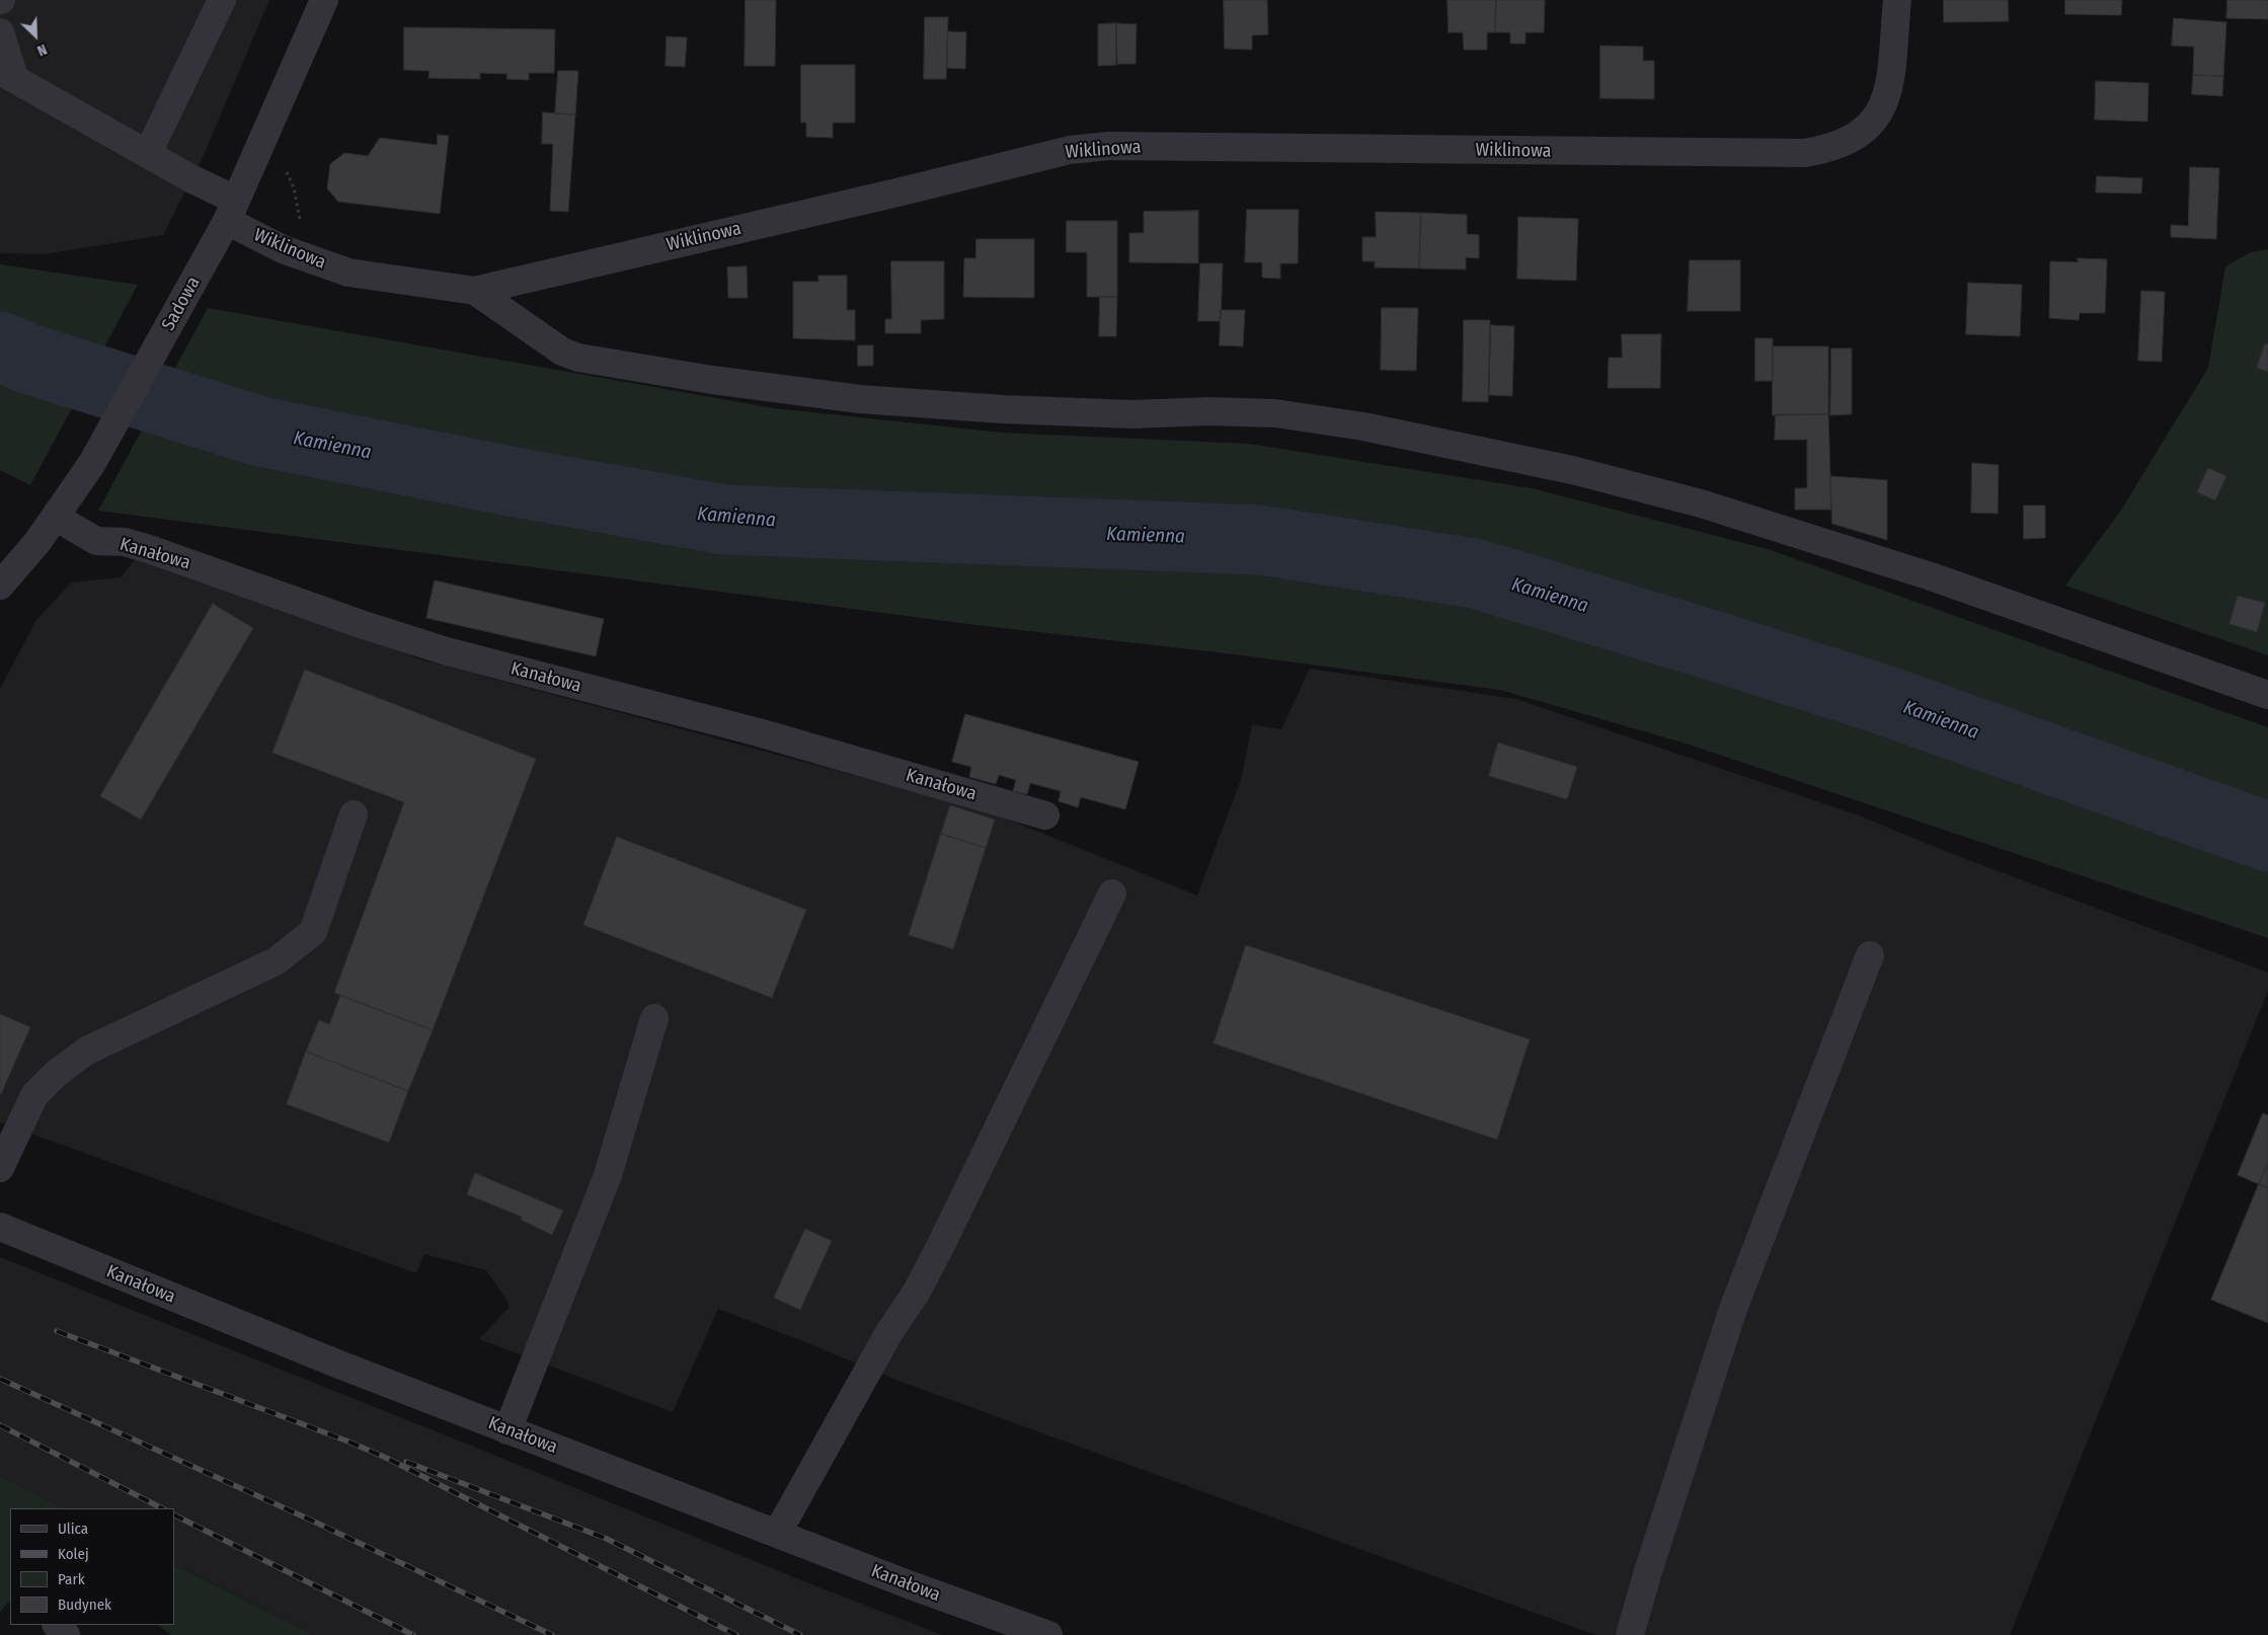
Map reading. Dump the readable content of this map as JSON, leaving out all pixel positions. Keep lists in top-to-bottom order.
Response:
{
  "streets": {
    "street": ["Wiklinowa", "Sadowa", "Kanałowa"]
  },
  "crossings": [
    ["Wiklinowa", "Sadowa"],
    ["Sadowa", "Kanałowa"]
  ],
  "water": ["Kamienna"],
  "legend": [
    "Ulica",
    "Kolej",
    "Park",
    "Budynek"
  ],
  "north": "bottom right"
}
